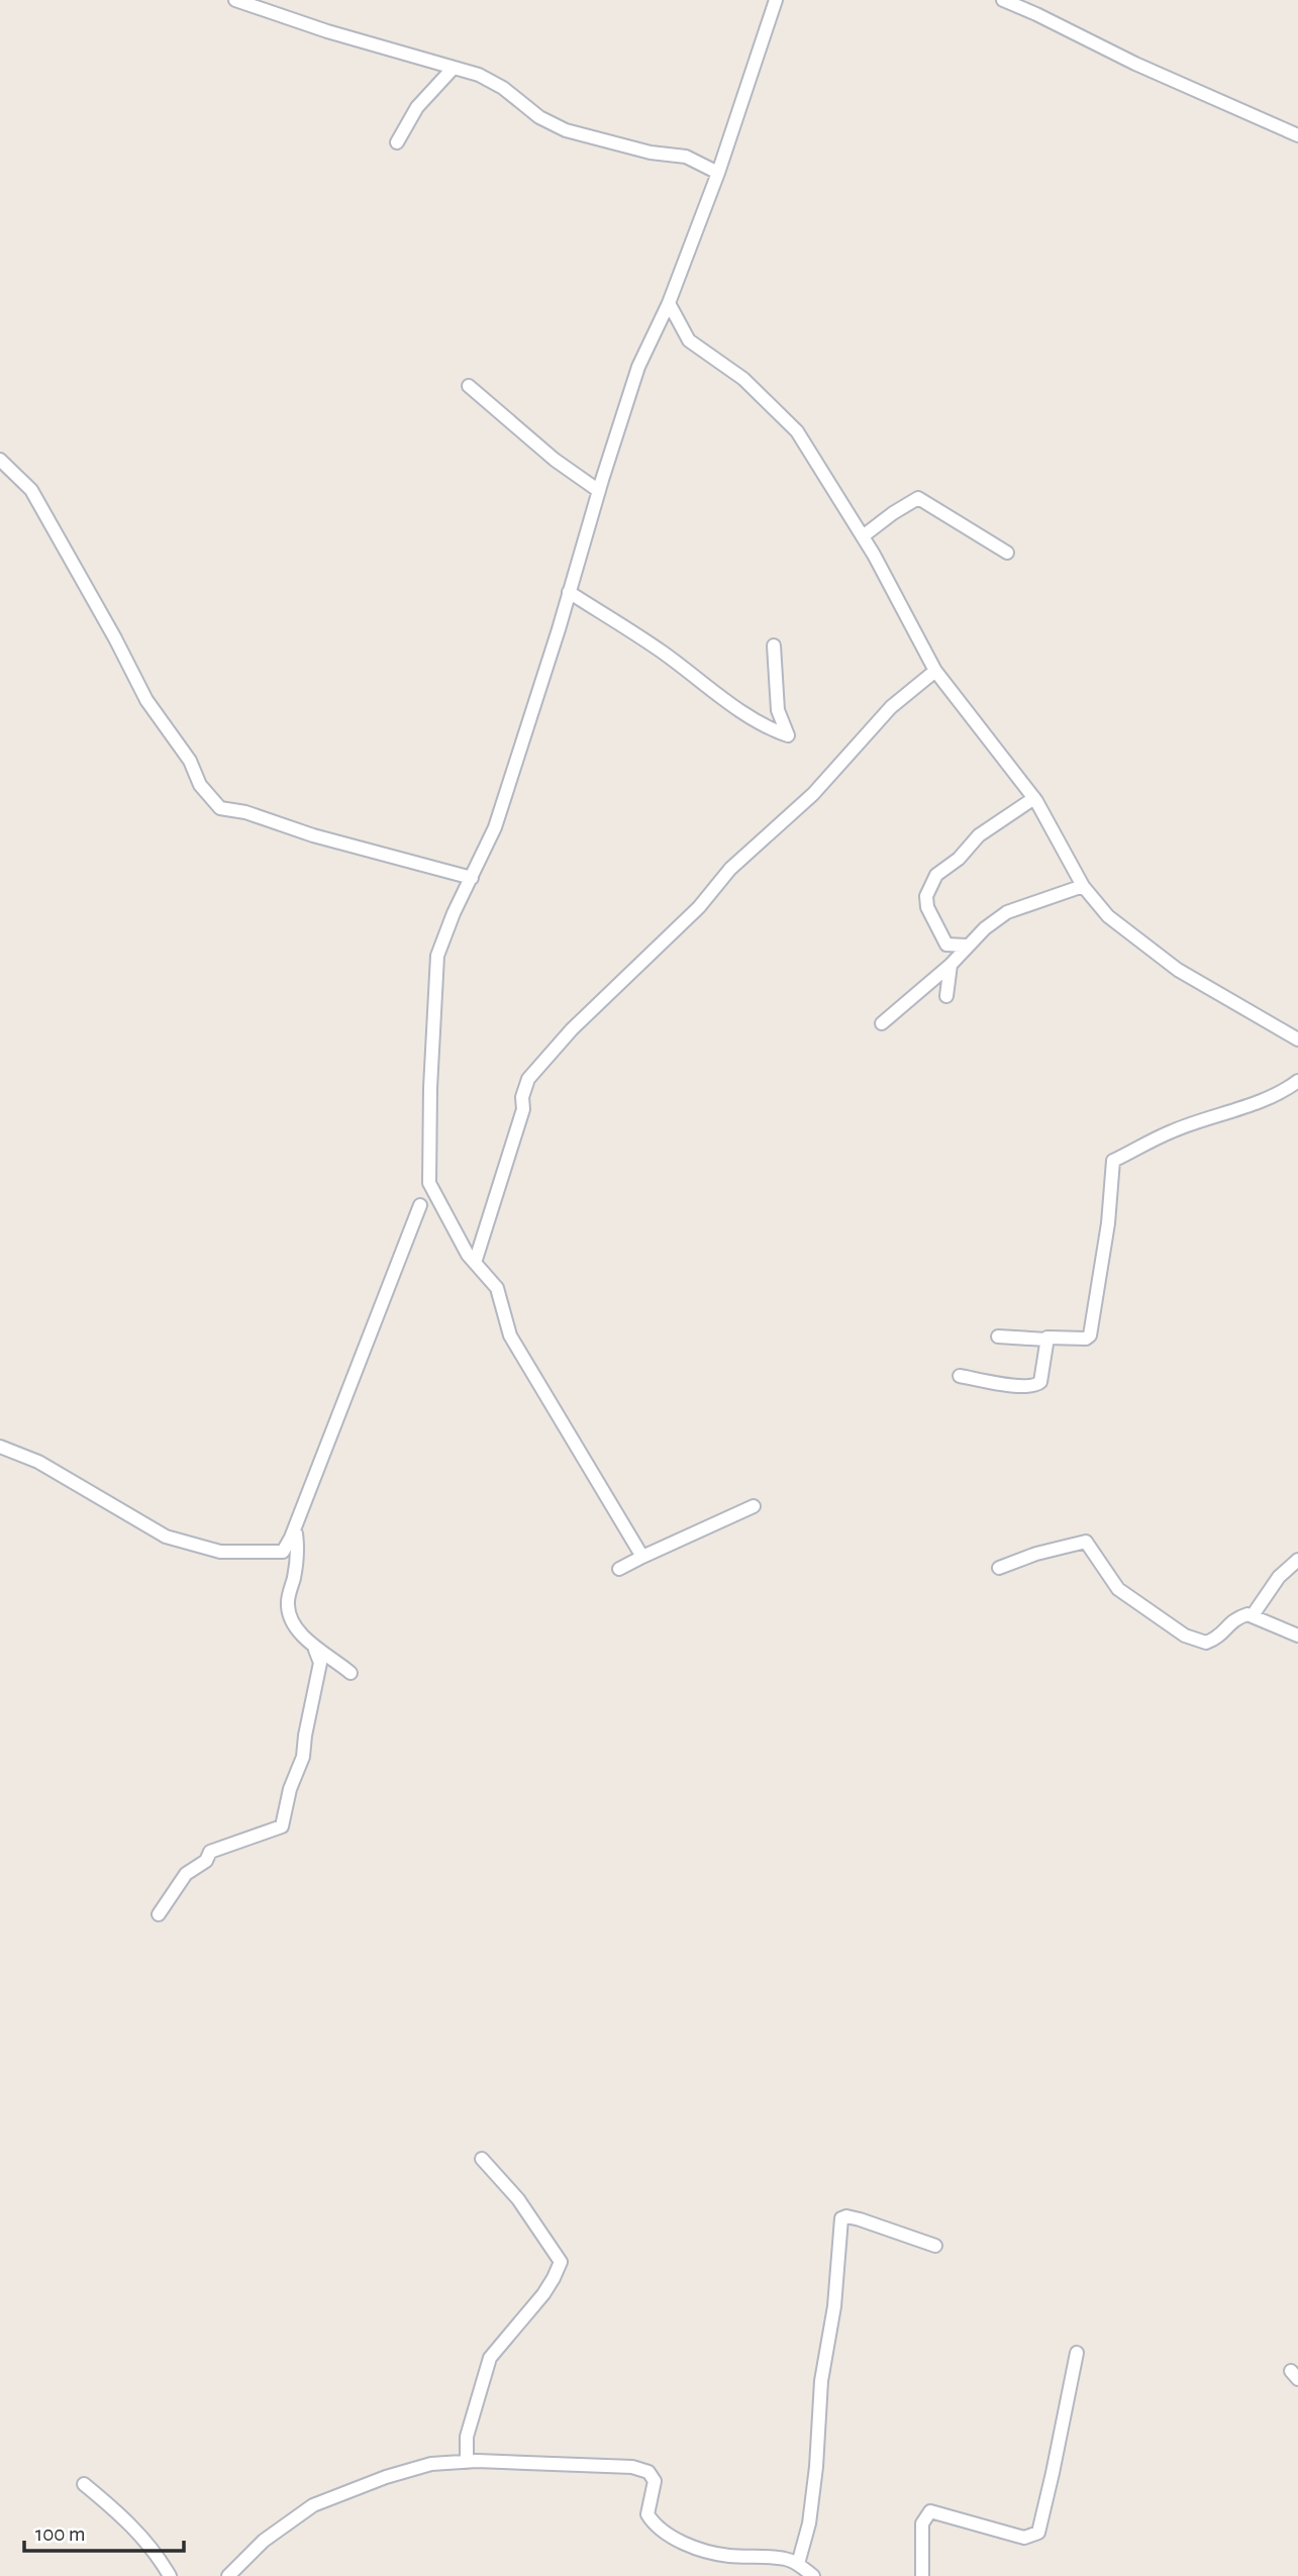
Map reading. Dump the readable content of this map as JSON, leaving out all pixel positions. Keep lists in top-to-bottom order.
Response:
{
  "scale_bar": "100 m"
}
